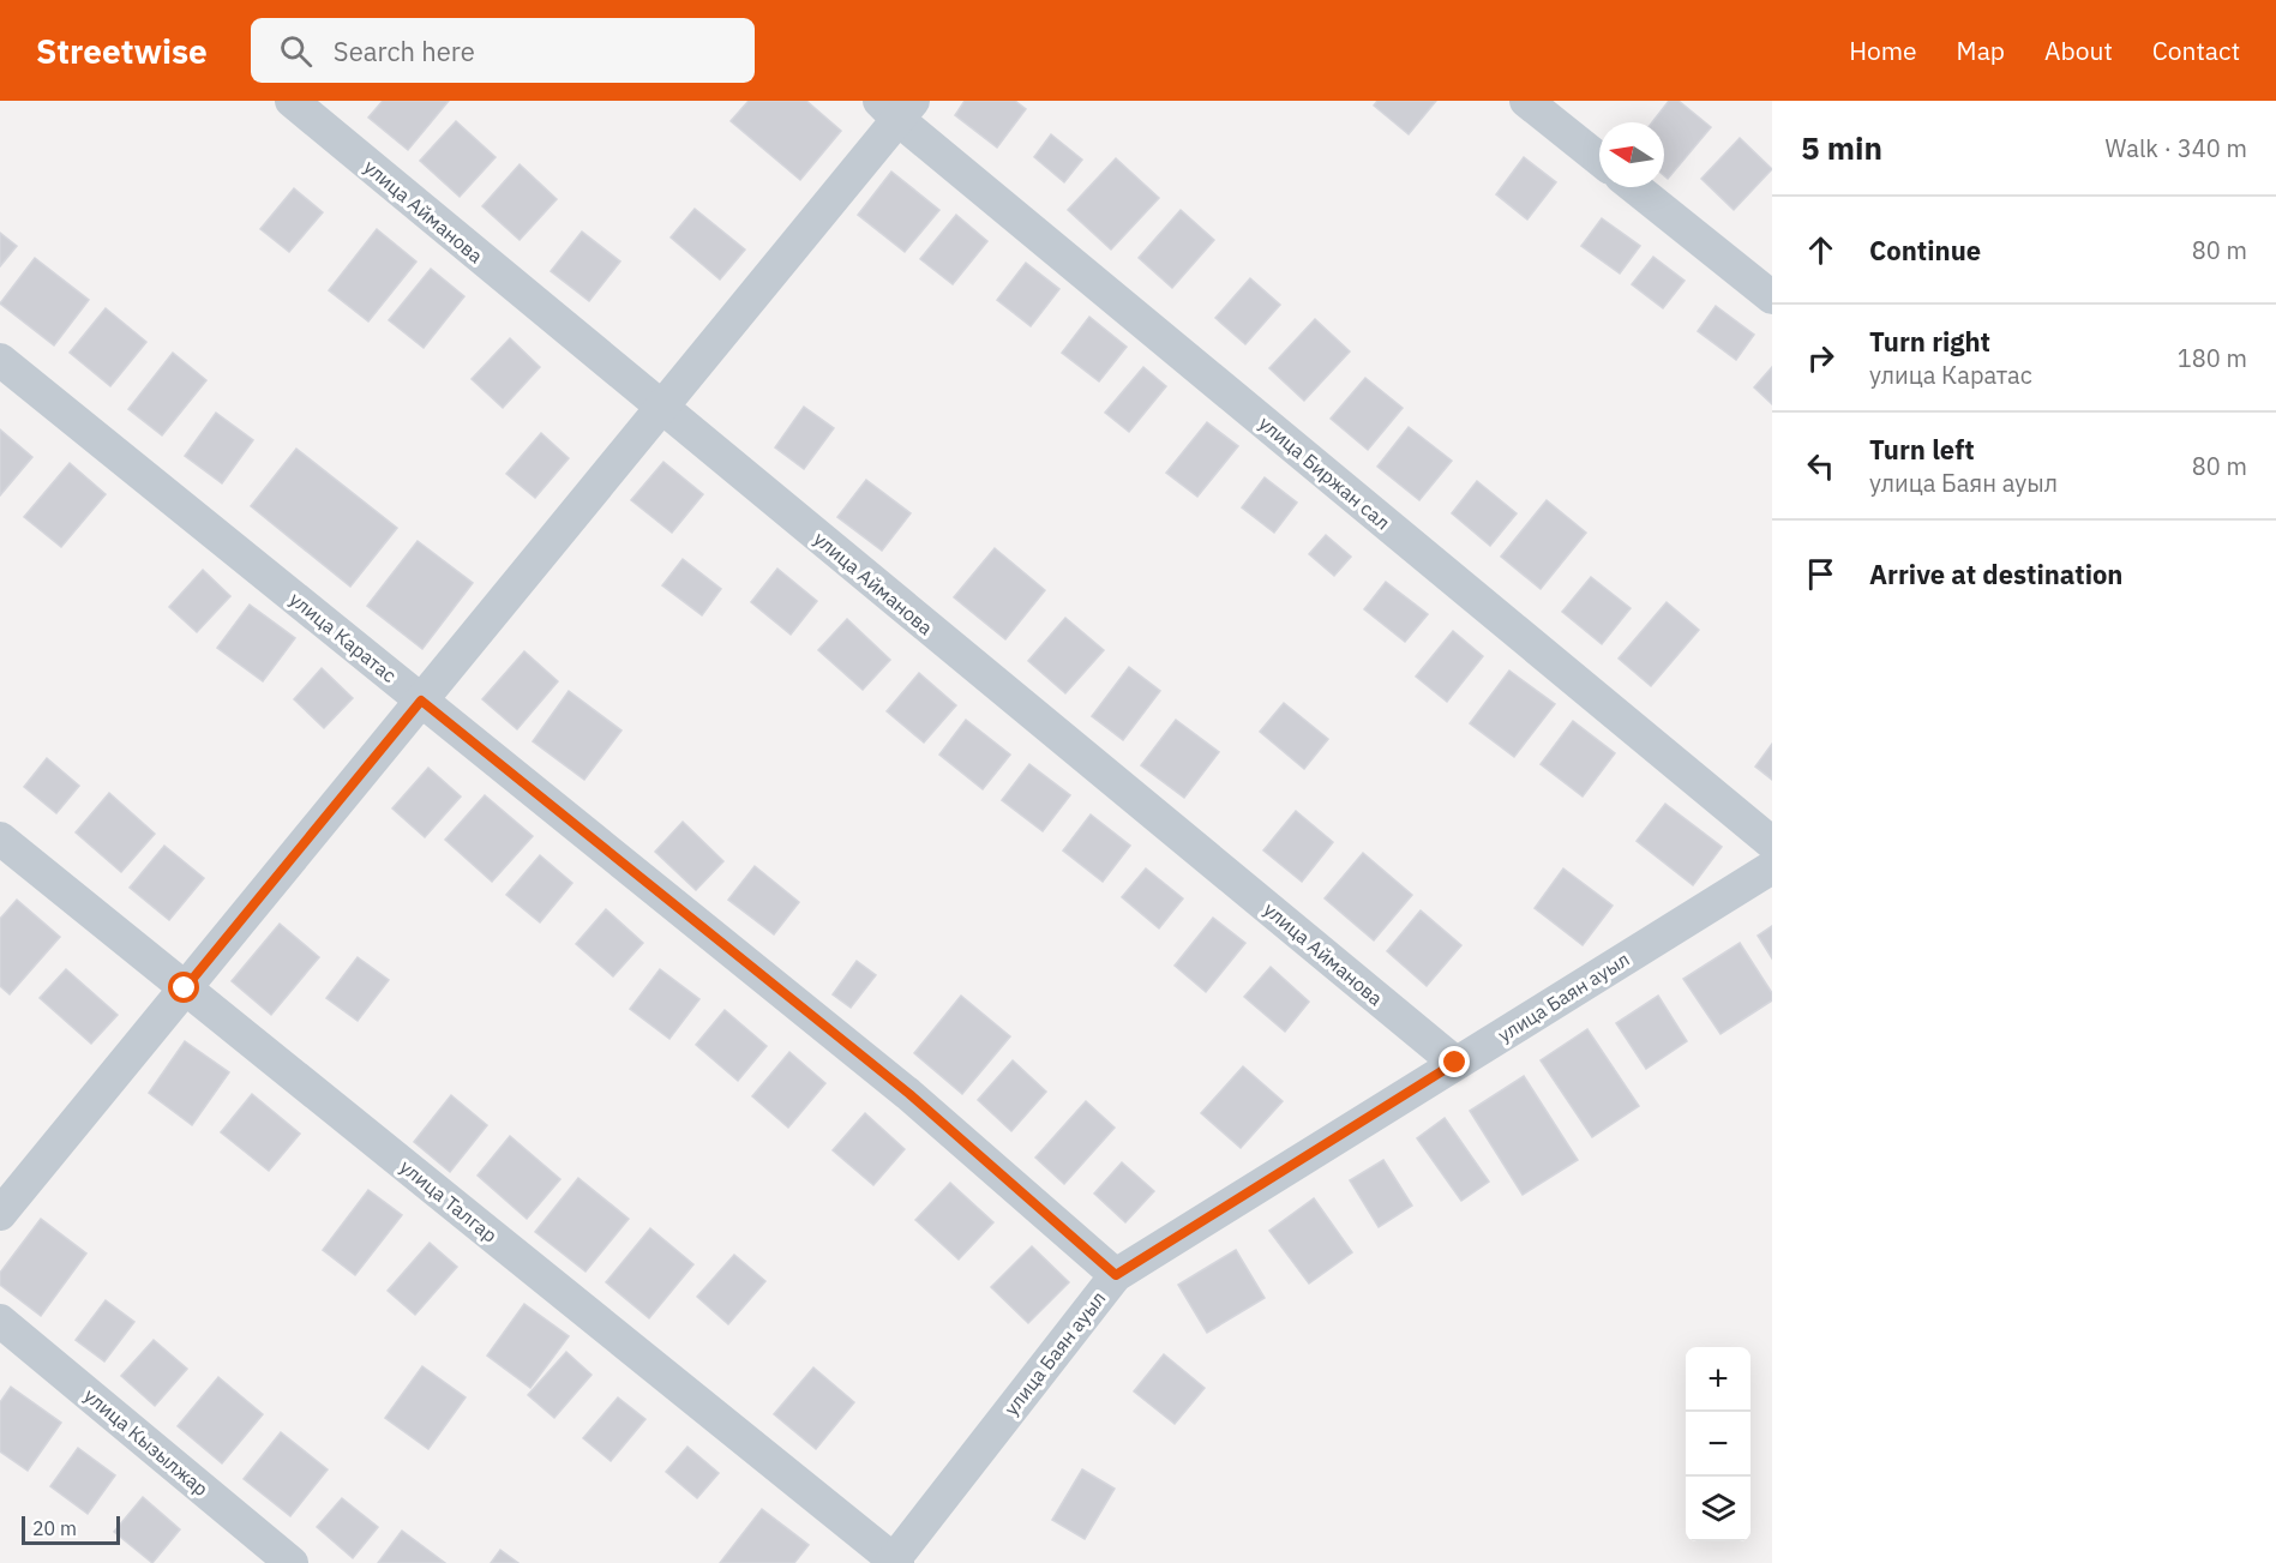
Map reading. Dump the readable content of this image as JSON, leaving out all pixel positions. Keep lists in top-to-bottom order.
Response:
{
  "streets": {
    "street": [
      "улица Айманова",
      "улица Биржан сал",
      "улица Каратас",
      "улица Баян ауыл",
      "улица Талгар",
      "улица Кызылжар"
    ]
  },
  "crossings": [
    ["улица Айманова", "улица Баян ауыл"],
    ["улица Каратас", "улица Баян ауыл"],
    ["улица Баян ауыл", "улица Талгар"]
  ],
  "scale_bar": "20 m",
  "north": "left",
  "page": {
    "header": "Streetwise",
    "search": "Search here",
    "nav": [
      "Home",
      "Map",
      "About",
      "Contact"
    ],
    "heading": ["5 min", "Walk · 340 m"],
    "list": [
      ["Continue", "80 m"],
      ["Turn right", "улица Каратас", "180 m"],
      ["Turn left", "улица Баян ауыл", "80 m"],
      "Arrive at destination"
    ],
    "map_buttons": ["+", "−"],
    "scale": "20 m"
  }
}
